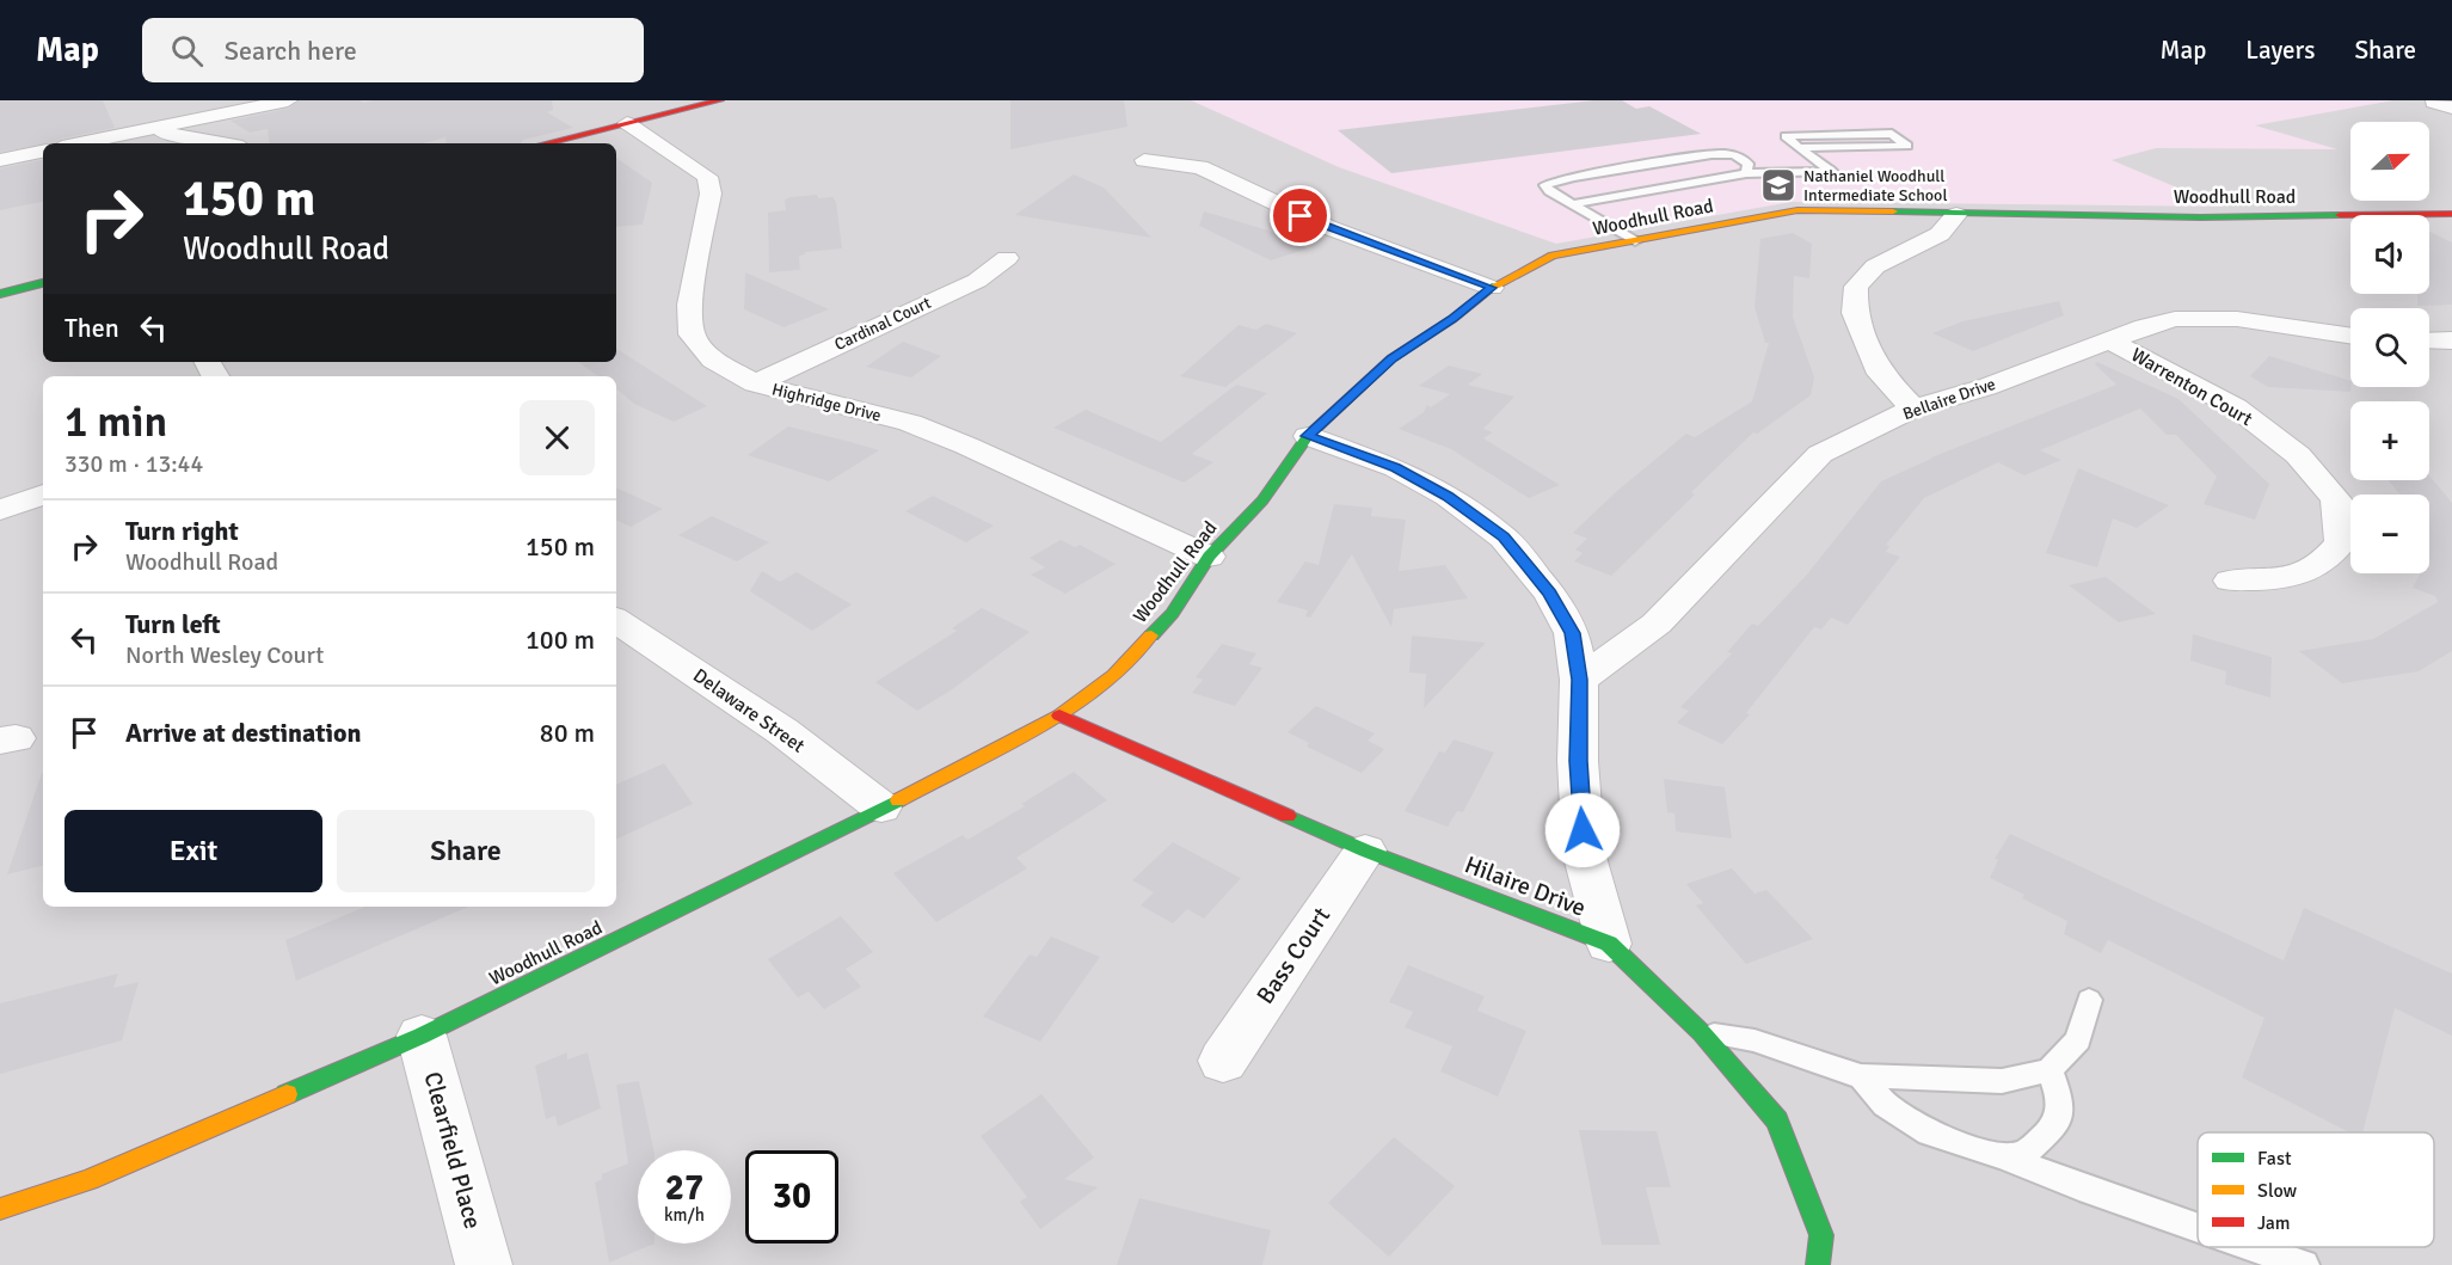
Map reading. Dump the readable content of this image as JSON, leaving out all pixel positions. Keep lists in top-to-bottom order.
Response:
{
  "streets": {
    "street": [
      "Woodhull Road",
      "Cardinal Court",
      "Warrenton Court",
      "Bellaire Drive",
      "Highridge Drive",
      "Delaware Street",
      "Hilaire Drive",
      "Bass Court",
      "Clearfield Place"
    ]
  },
  "crossings": [
    ["Woodhull Road", "Highridge Drive"],
    ["Woodhull Road", "Delaware Street"],
    ["Woodhull Road", "Hilaire Drive"],
    ["Woodhull Road", "Clearfield Place"],
    ["Cardinal Court", "Highridge Drive"],
    ["Warrenton Court", "Bellaire Drive"],
    ["Hilaire Drive", "Bass Court"]
  ],
  "places": {
    "school or university": ["Nathaniel Woodhull Intermediate School"]
  },
  "legend": ["Fast", "Slow", "Jam"],
  "north": "right",
  "page": {
    "header": "Map",
    "search": "Search here",
    "nav": ["Map", "Layers", "Share"],
    "map_buttons": ["+", "−"],
    "turn": ["150 m", "Woodhull Road"],
    "then": "Then",
    "heading": ["1 min", "330 m · 13:44"],
    "list": [
      {
        "name": "Turn right",
        "note": "Woodhull Road",
        "value": "150 m"
      },
      {
        "name": "Turn left",
        "note": "North Wesley Court",
        "value": "100 m"
      },
      {
        "name": "Arrive at destination",
        "value": "80 m"
      }
    ],
    "buttons": ["Exit", "Share"],
    "speed": "27 km/h",
    "limit": "30"
  }
}
